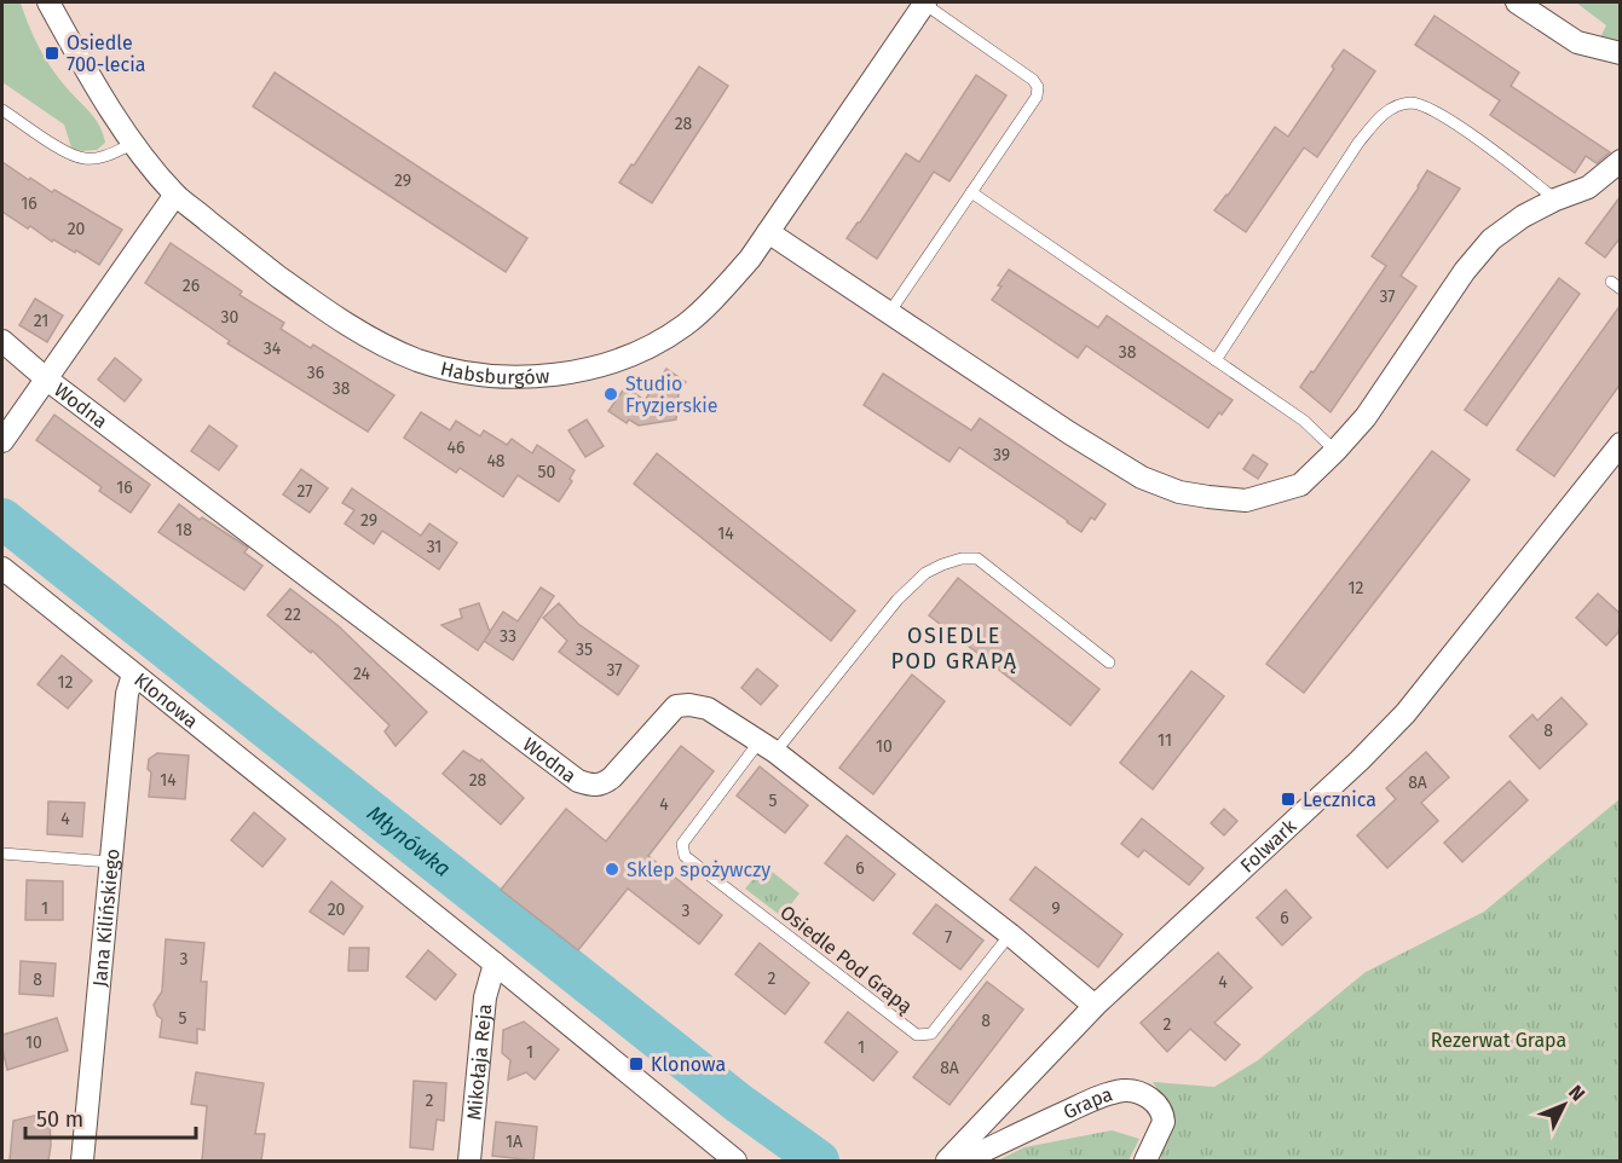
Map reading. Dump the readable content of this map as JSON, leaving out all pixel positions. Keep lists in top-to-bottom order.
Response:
{
  "streets": {
    "street": [
      "Habsburgów",
      "Wodna",
      "Klonowa",
      "Folwark",
      "Jana Kilińskiego",
      "Mikołaja Reja",
      "Grapa"
    ],
    "lane": ["Osiedle Pod Grapą"]
  },
  "crossings": [
    ["Wodna", "Folwark"],
    ["Wodna", "Osiedle Pod Grapą"],
    ["Klonowa", "Jana Kilińskiego"],
    ["Klonowa", "Mikołaja Reja"]
  ],
  "districts": ["OSIEDLE POD GRAPĄ"],
  "water": ["Młynówka"],
  "parks": ["Rezerwat Grapa"],
  "places": {
    "transit": ["Osiedle 700-lecia", "Lecznica", "Klonowa"],
    "other": ["Studio Fryzjerskie", "Sklep spożywczy"]
  },
  "house_numbers": [
    "28",
    "29",
    "16",
    "20",
    "26",
    "37",
    "30",
    "21",
    "34",
    "38",
    "36",
    "38",
    "46",
    "39",
    "48",
    "50",
    "16",
    "27",
    "29",
    "18",
    "14",
    "31",
    "12",
    "22",
    "33",
    "35",
    "37",
    "24",
    "12",
    "8",
    "11",
    "10",
    "14",
    "28",
    "8A",
    "5",
    "4",
    "4",
    "6",
    "1",
    "9",
    "20",
    "3",
    "6",
    "7",
    "3",
    "2",
    "8",
    "4",
    "5",
    "8",
    "2",
    "10",
    "1",
    "1",
    "8A",
    "2",
    "1A"
  ],
  "scale_bar": "50 m",
  "north": "top right"
}
